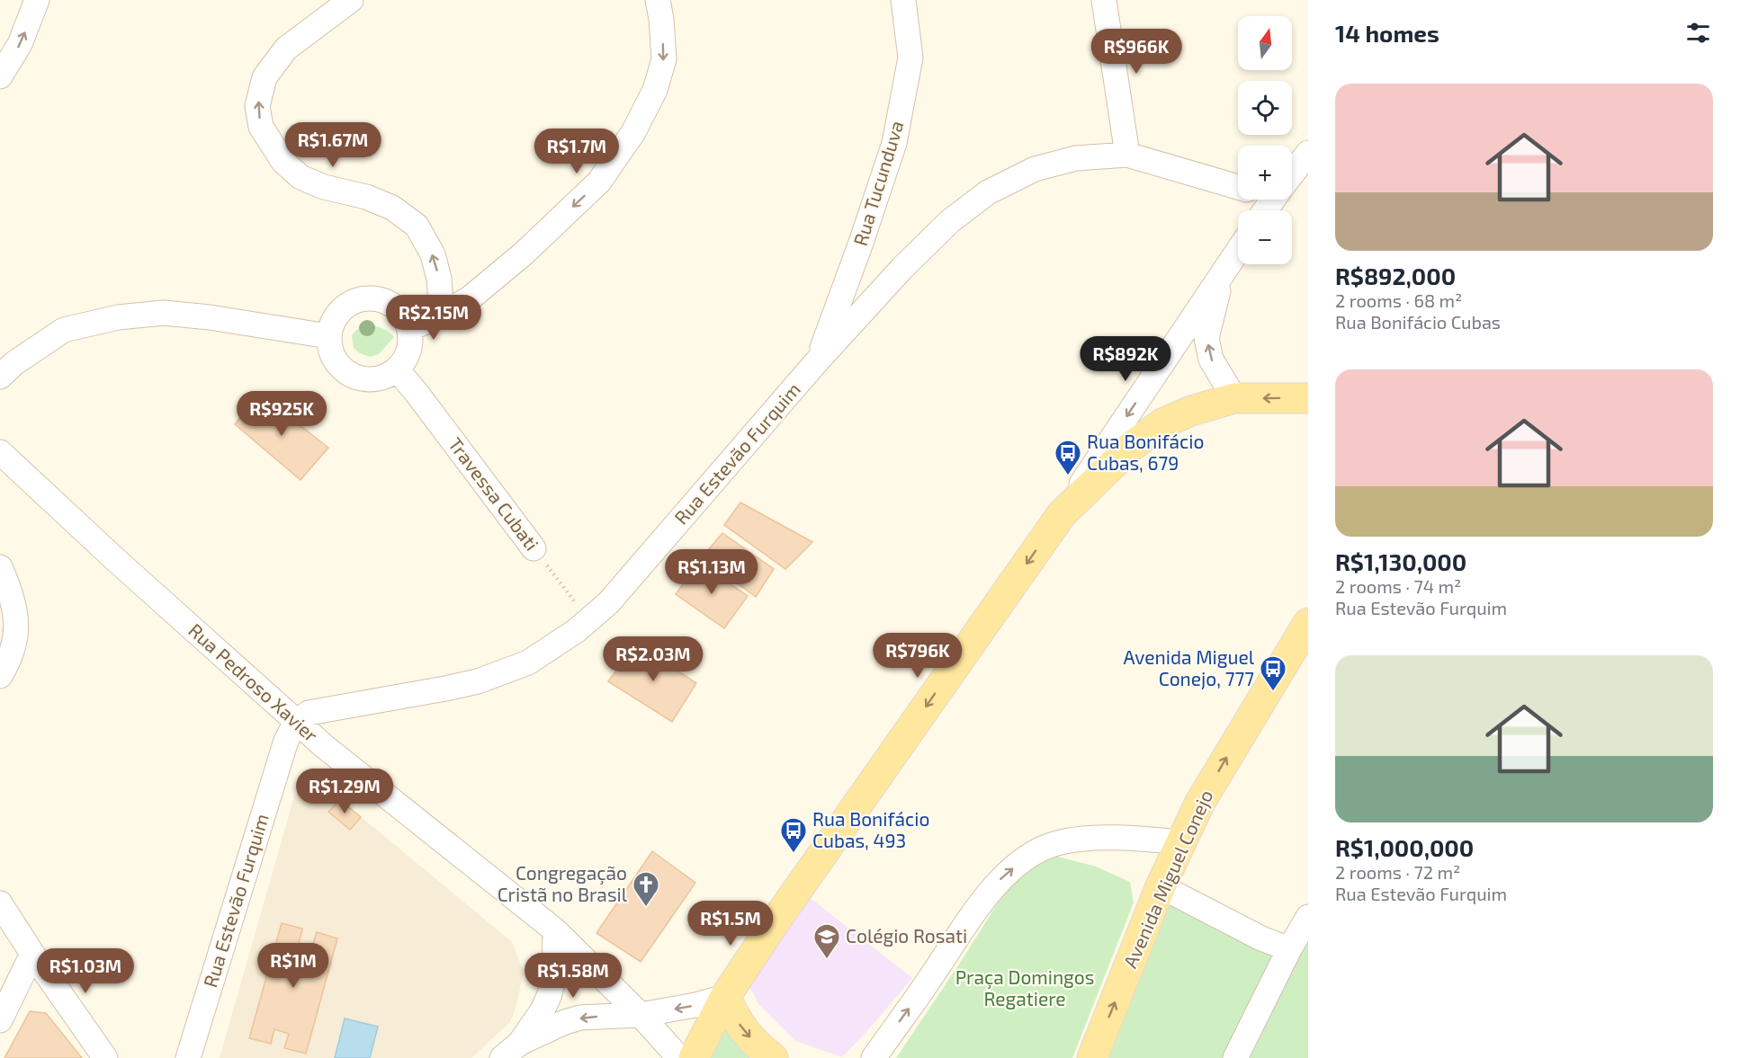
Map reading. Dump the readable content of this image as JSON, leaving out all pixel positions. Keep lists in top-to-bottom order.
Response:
{
  "streets": {
    "main road": ["Avenida Miguel Conejo"],
    "street": [
      "Rua Tucunduva",
      "Rua Estevão Furquim",
      "Travessa Cubati",
      "Rua Pedroso Xavier"
    ]
  },
  "crossings": [
    ["Rua Tucunduva", "Rua Estevão Furquim"],
    ["Rua Estevão Furquim", "Travessa Cubati"],
    ["Rua Estevão Furquim", "Rua Pedroso Xavier"]
  ],
  "one_way": ["Avenida Miguel Conejo"],
  "parks": ["Praça Domingos Regatiere"],
  "places": {
    "bus stop": ["Rua Bonifácio Cubas, 679", "Avenida Miguel Conejo, 777", "Rua Bonifácio Cubas, 493"],
    "church": ["Congregação Cristã no Brasil"],
    "school or university": ["Colégio Rosati"]
  },
  "north": "top",
  "page": {
    "heading": "14 homes",
    "map_buttons": ["+", "−"],
    "price": [
      "R$966K",
      "R$1.67M",
      "R$1.7M",
      "R$2.15M",
      "R$892K",
      "R$925K",
      "R$1.13M",
      "R$796K",
      "R$2.03M",
      "R$1.29M",
      "R$1.5M",
      "R$1M",
      "R$1.03M",
      "R$1.58M"
    ],
    "list": [
      {
        "name": "R$892,000",
        "note": "2 rooms · 68 m² · Rua Bonifácio Cubas"
      },
      {
        "name": "R$1,130,000",
        "note": "2 rooms · 74 m² · Rua Estevão Furquim"
      },
      {
        "name": "R$1,000,000",
        "note": "2 rooms · 72 m² · Rua Estevão Furquim"
      }
    ]
  }
}
